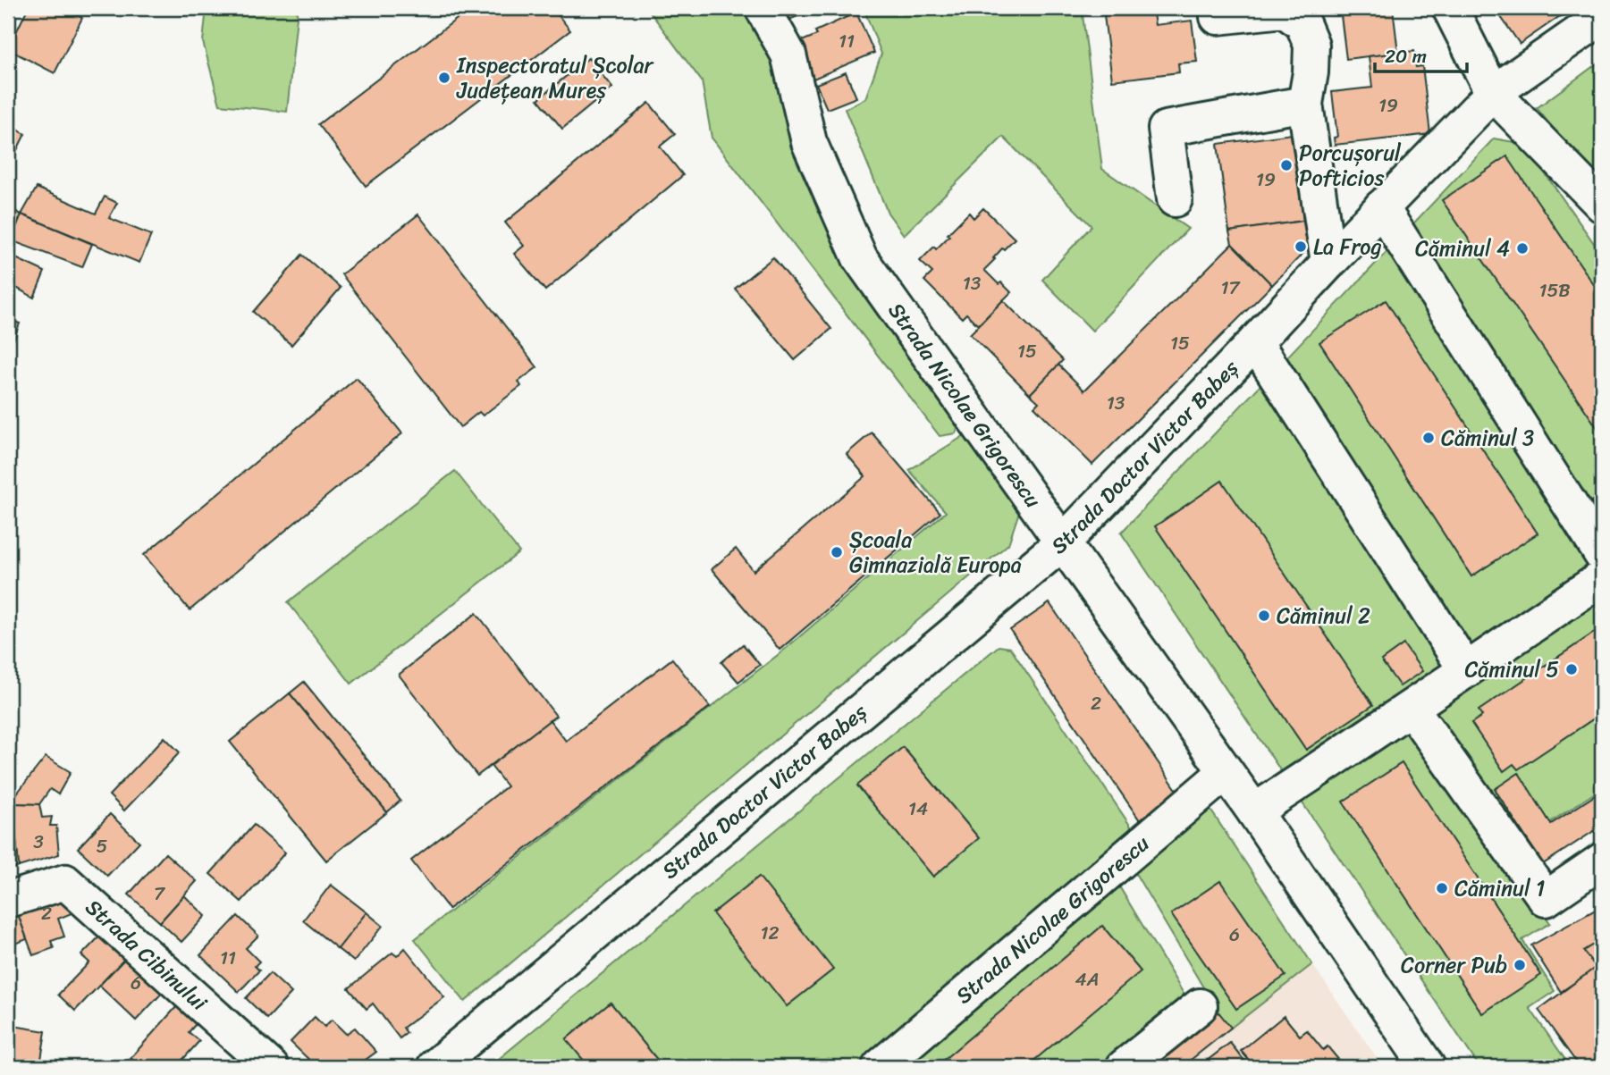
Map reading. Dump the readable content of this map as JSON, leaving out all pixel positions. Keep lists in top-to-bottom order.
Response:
{
  "streets": {
    "street": ["Strada Nicolae Grigorescu", "Strada Doctor Victor Babeș", "Strada Cibinului"]
  },
  "crossings": [
    ["Strada Nicolae Grigorescu", "Strada Doctor Victor Babeș"]
  ],
  "places": [
    "Inspectoratul Școlar Județean Mureș",
    "Porcușorul Pofticios",
    "La Frog",
    "Căminul 4",
    "Căminul 3",
    "Școala Gimnazială Europa",
    "Căminul 2",
    "Căminul 5",
    "Căminul 1",
    "Corner Pub"
  ],
  "house_numbers": [
    "11",
    "19",
    "19",
    "13",
    "17",
    "15B",
    "15",
    "15",
    "13",
    "2",
    "14",
    "3",
    "5",
    "7",
    "2",
    "12",
    "6",
    "11",
    "4A",
    "6"
  ],
  "scale_bar": "20 m"
}
